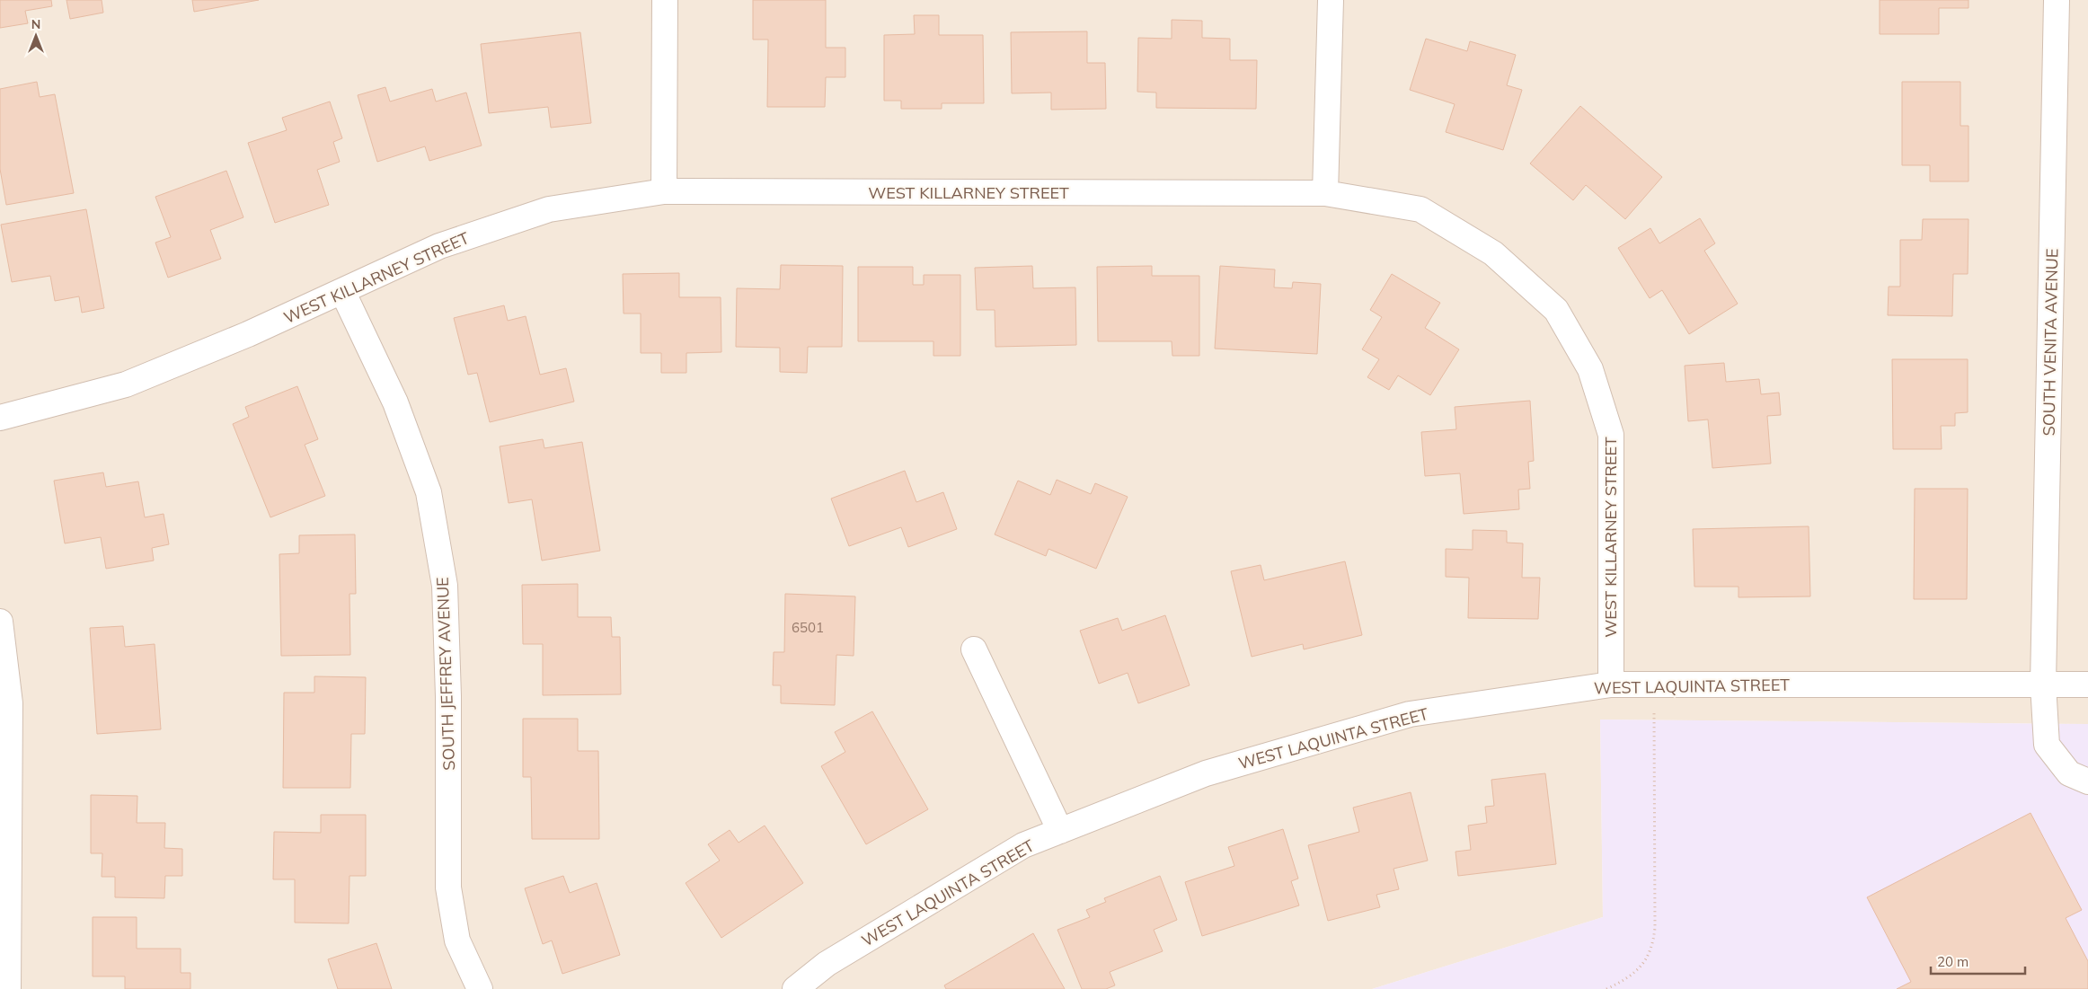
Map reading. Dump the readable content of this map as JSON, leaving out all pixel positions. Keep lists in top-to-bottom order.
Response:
{
  "streets": {
    "street": [
      "WEST KILLARNEY STREET",
      "SOUTH VENITA AVENUE",
      "SOUTH JEFFREY AVENUE",
      "WEST LAQUINTA STREET"
    ]
  },
  "crossings": [
    ["WEST KILLARNEY STREET", "SOUTH JEFFREY AVENUE"],
    ["WEST KILLARNEY STREET", "WEST LAQUINTA STREET"],
    ["SOUTH VENITA AVENUE", "WEST LAQUINTA STREET"]
  ],
  "house_numbers": ["6501"],
  "scale_bar": "20 m",
  "north": "top"
}
